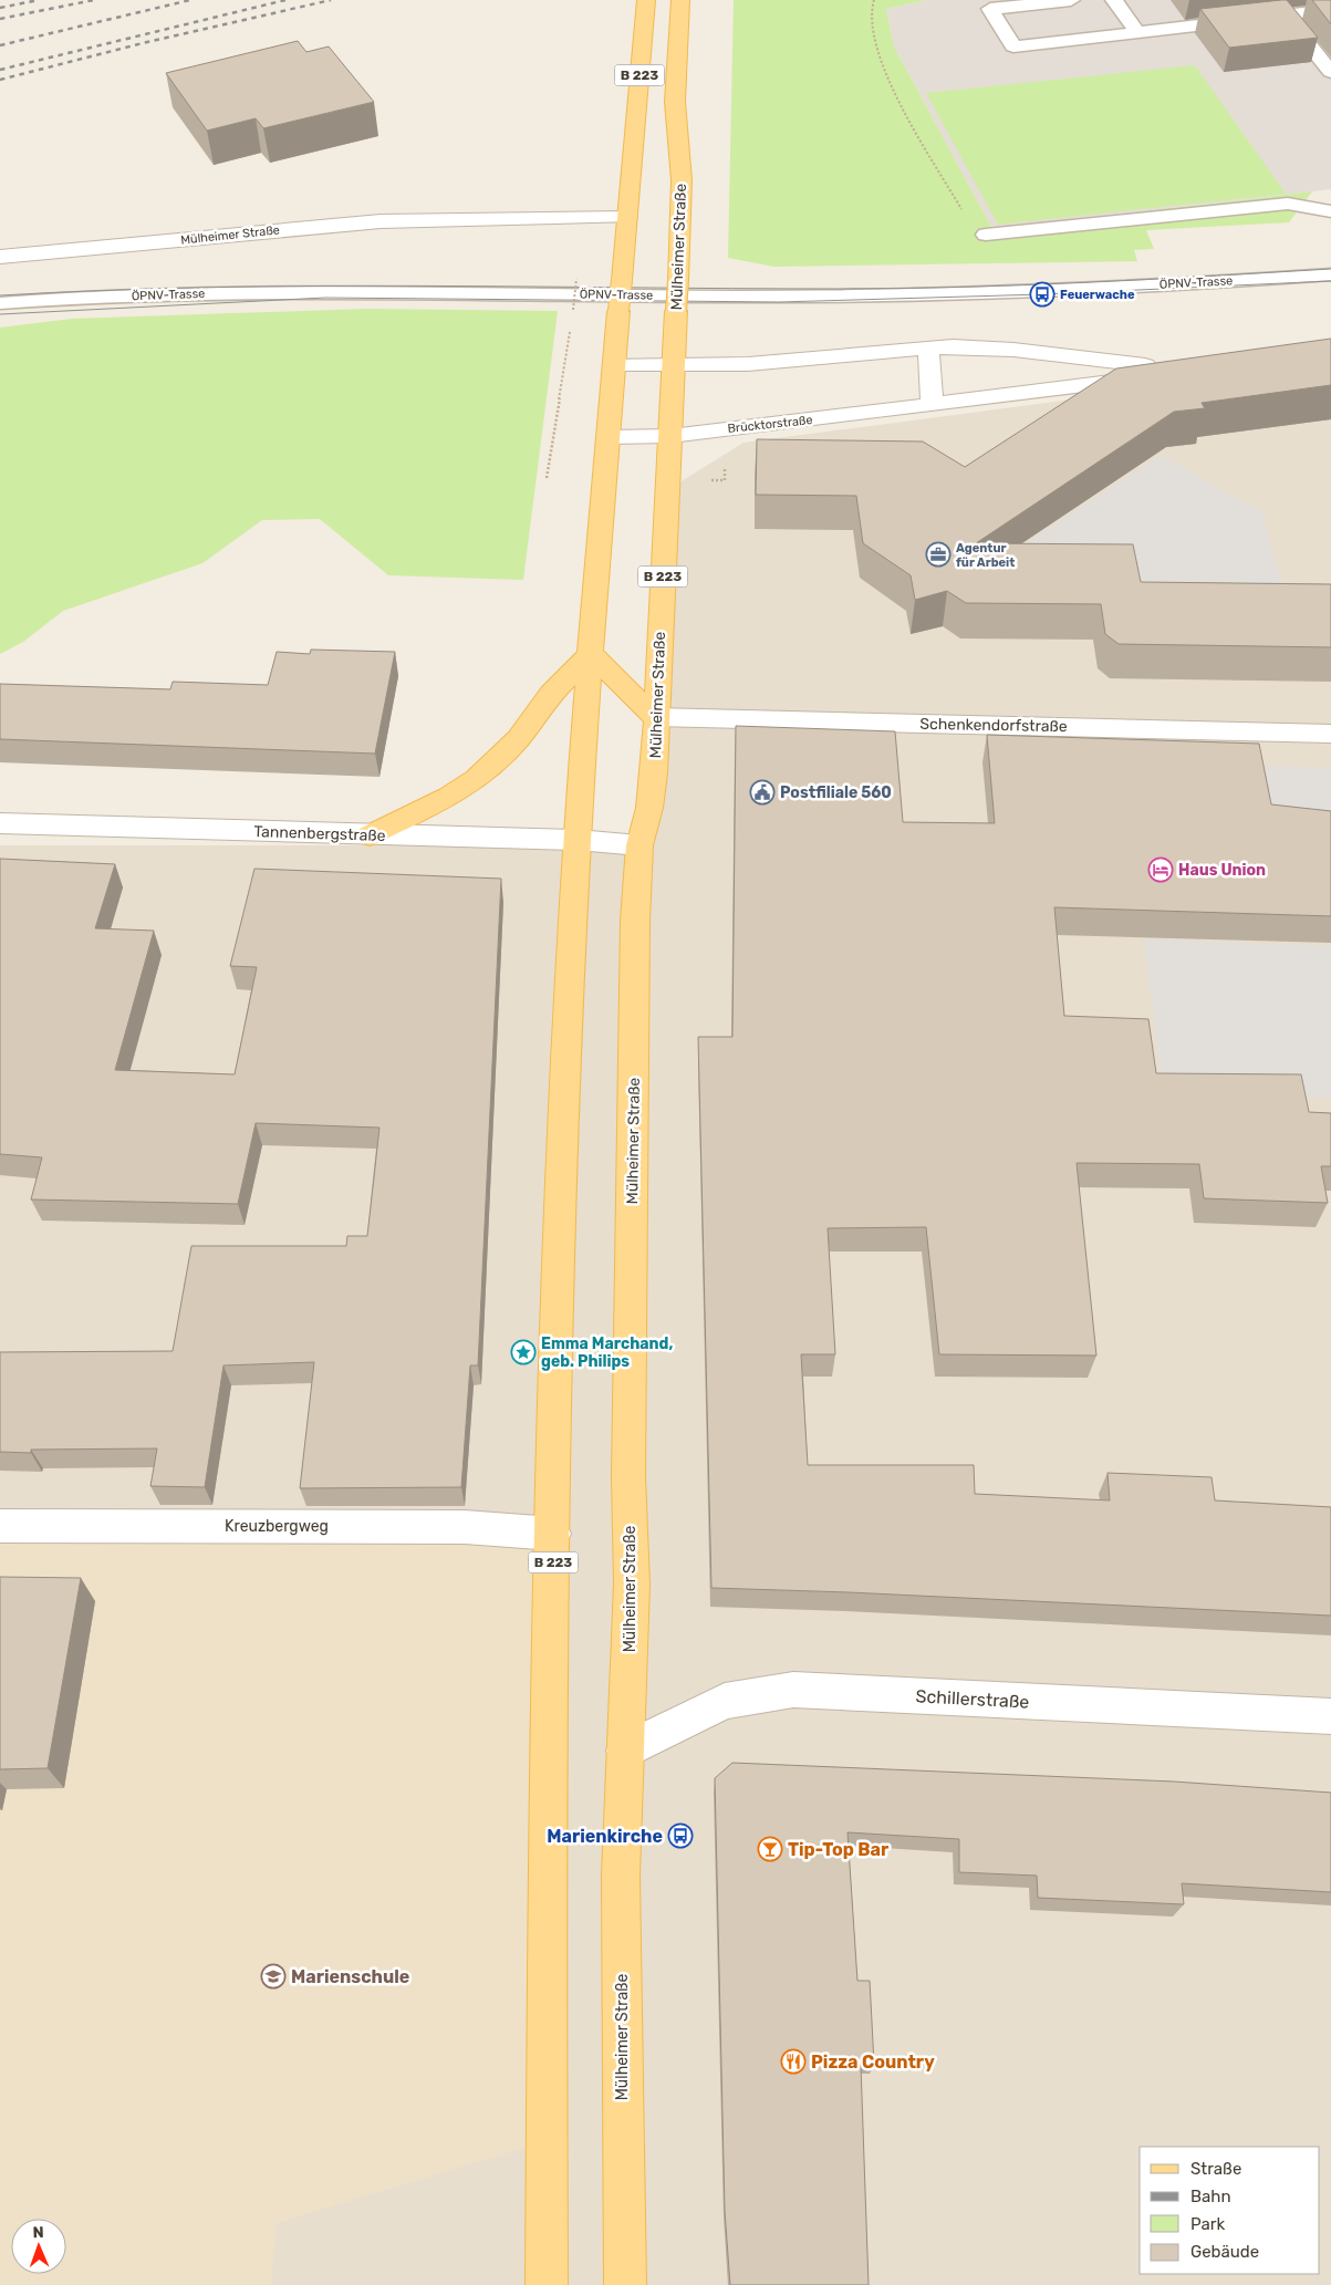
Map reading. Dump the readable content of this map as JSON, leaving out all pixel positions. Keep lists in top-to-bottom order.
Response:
{
  "streets": {
    "main road": ["B 223", "Mülheimer Straße"],
    "street": [
      "Brücktorstraße",
      "Schenkendorfstraße",
      "Tannenbergstraße",
      "Kreuzbergweg",
      "Schillerstraße"
    ],
    "lane": ["ÖPNV-Trasse"]
  },
  "crossings": [
    ["B 223", "Mülheimer Straße"],
    ["B 223", "Brücktorstraße"],
    ["B 223", "Tannenbergstraße"],
    ["B 223", "Kreuzbergweg"],
    ["Mülheimer Straße", "Brücktorstraße"],
    ["Mülheimer Straße", "Schenkendorfstraße"],
    ["Mülheimer Straße", "Tannenbergstraße"],
    ["Mülheimer Straße", "Schillerstraße"]
  ],
  "places": {
    "bus stop": ["Feuerwache", "Marienkirche"],
    "office": ["Agentur für Arbeit"],
    "public building": ["Postfiliale 560"],
    "hotel": ["Haus Union"],
    "place": ["Emma Marchand, geb. Philips"],
    "bar": ["Tip-Top Bar"],
    "school or university": ["Marienschule"],
    "restaurant": ["Pizza Country"]
  },
  "legend": [
    "Straße",
    "Bahn",
    "Park",
    "Gebäude"
  ],
  "north": "top"
}
